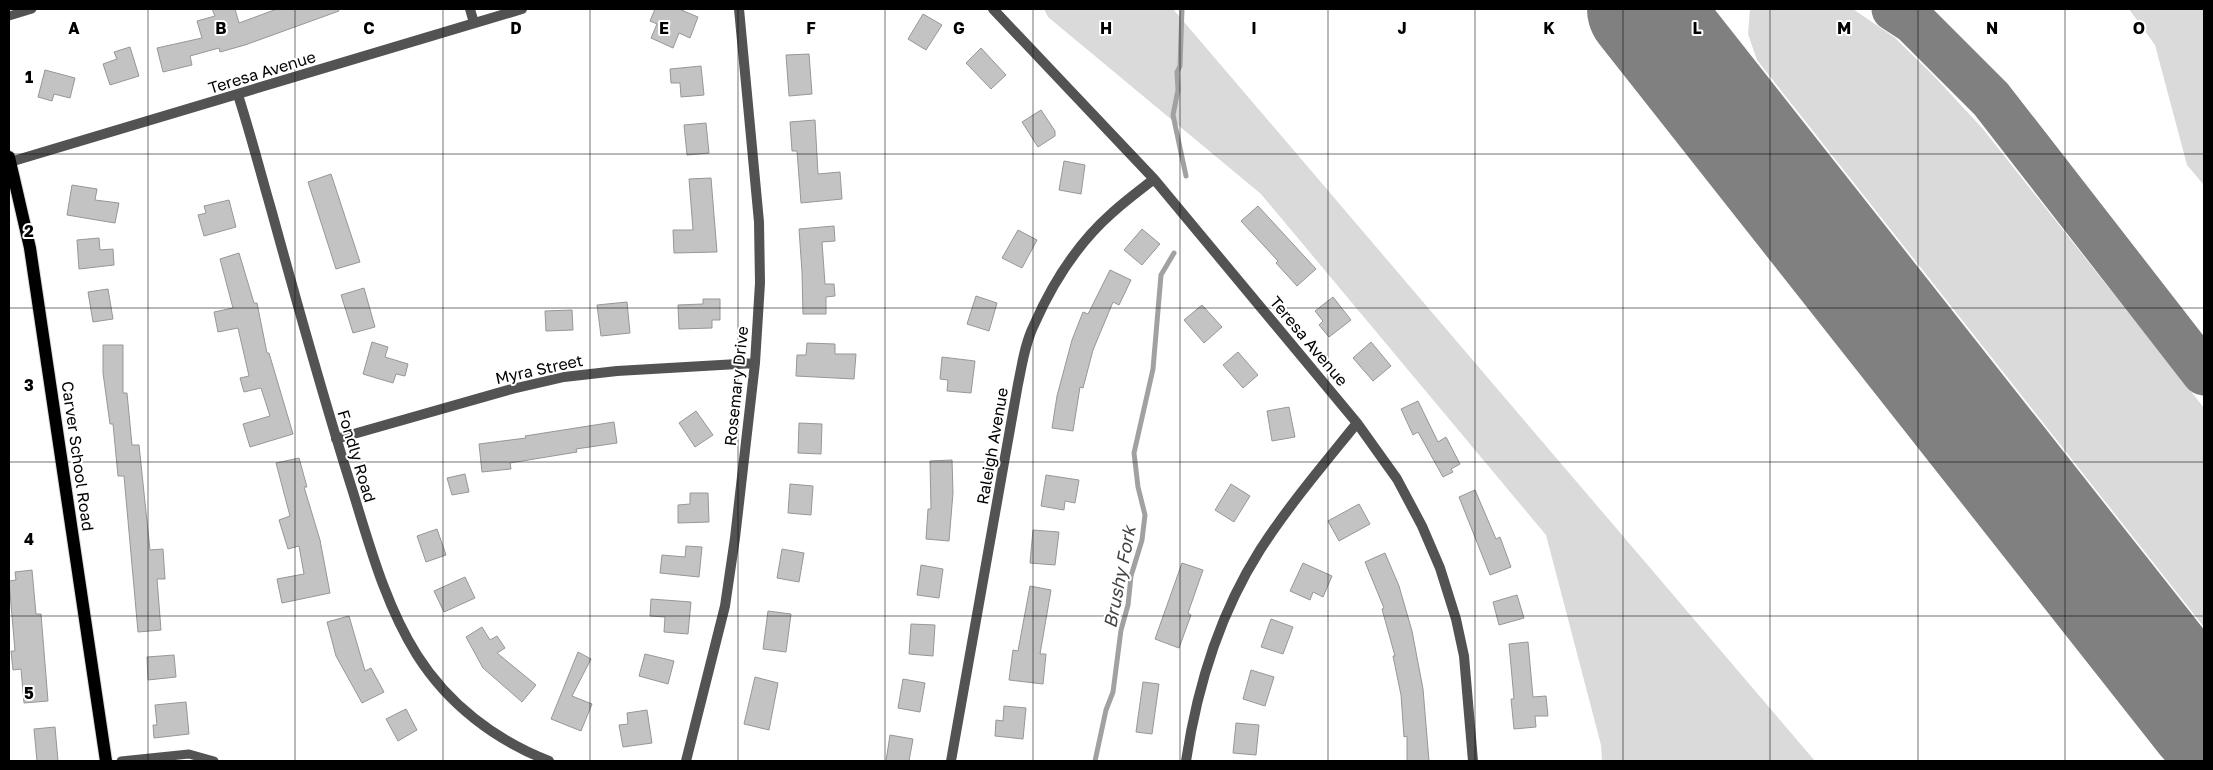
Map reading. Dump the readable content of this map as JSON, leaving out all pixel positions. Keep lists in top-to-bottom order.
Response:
{
  "streets": {
    "main road": ["Carver School Road"],
    "street": [
      "Teresa Avenue",
      "Myra Street",
      "Rosemary Drive",
      "Raleigh Avenue",
      "Fondly Road"
    ]
  },
  "crossings": [
    ["Teresa Avenue", "Raleigh Avenue"],
    ["Teresa Avenue", "Carver School Road"],
    ["Teresa Avenue", "Fondly Road"],
    ["Myra Street", "Rosemary Drive"],
    ["Myra Street", "Fondly Road"]
  ],
  "water": ["Brushy Fork"],
  "grid": {
    "columns": [
      "A",
      "B",
      "C",
      "D",
      "E",
      "F",
      "G",
      "H",
      "I",
      "J",
      "K",
      "L",
      "M",
      "N",
      "O"
    ],
    "rows": [
      "1",
      "2",
      "3",
      "4",
      "5"
    ]
  }
}
